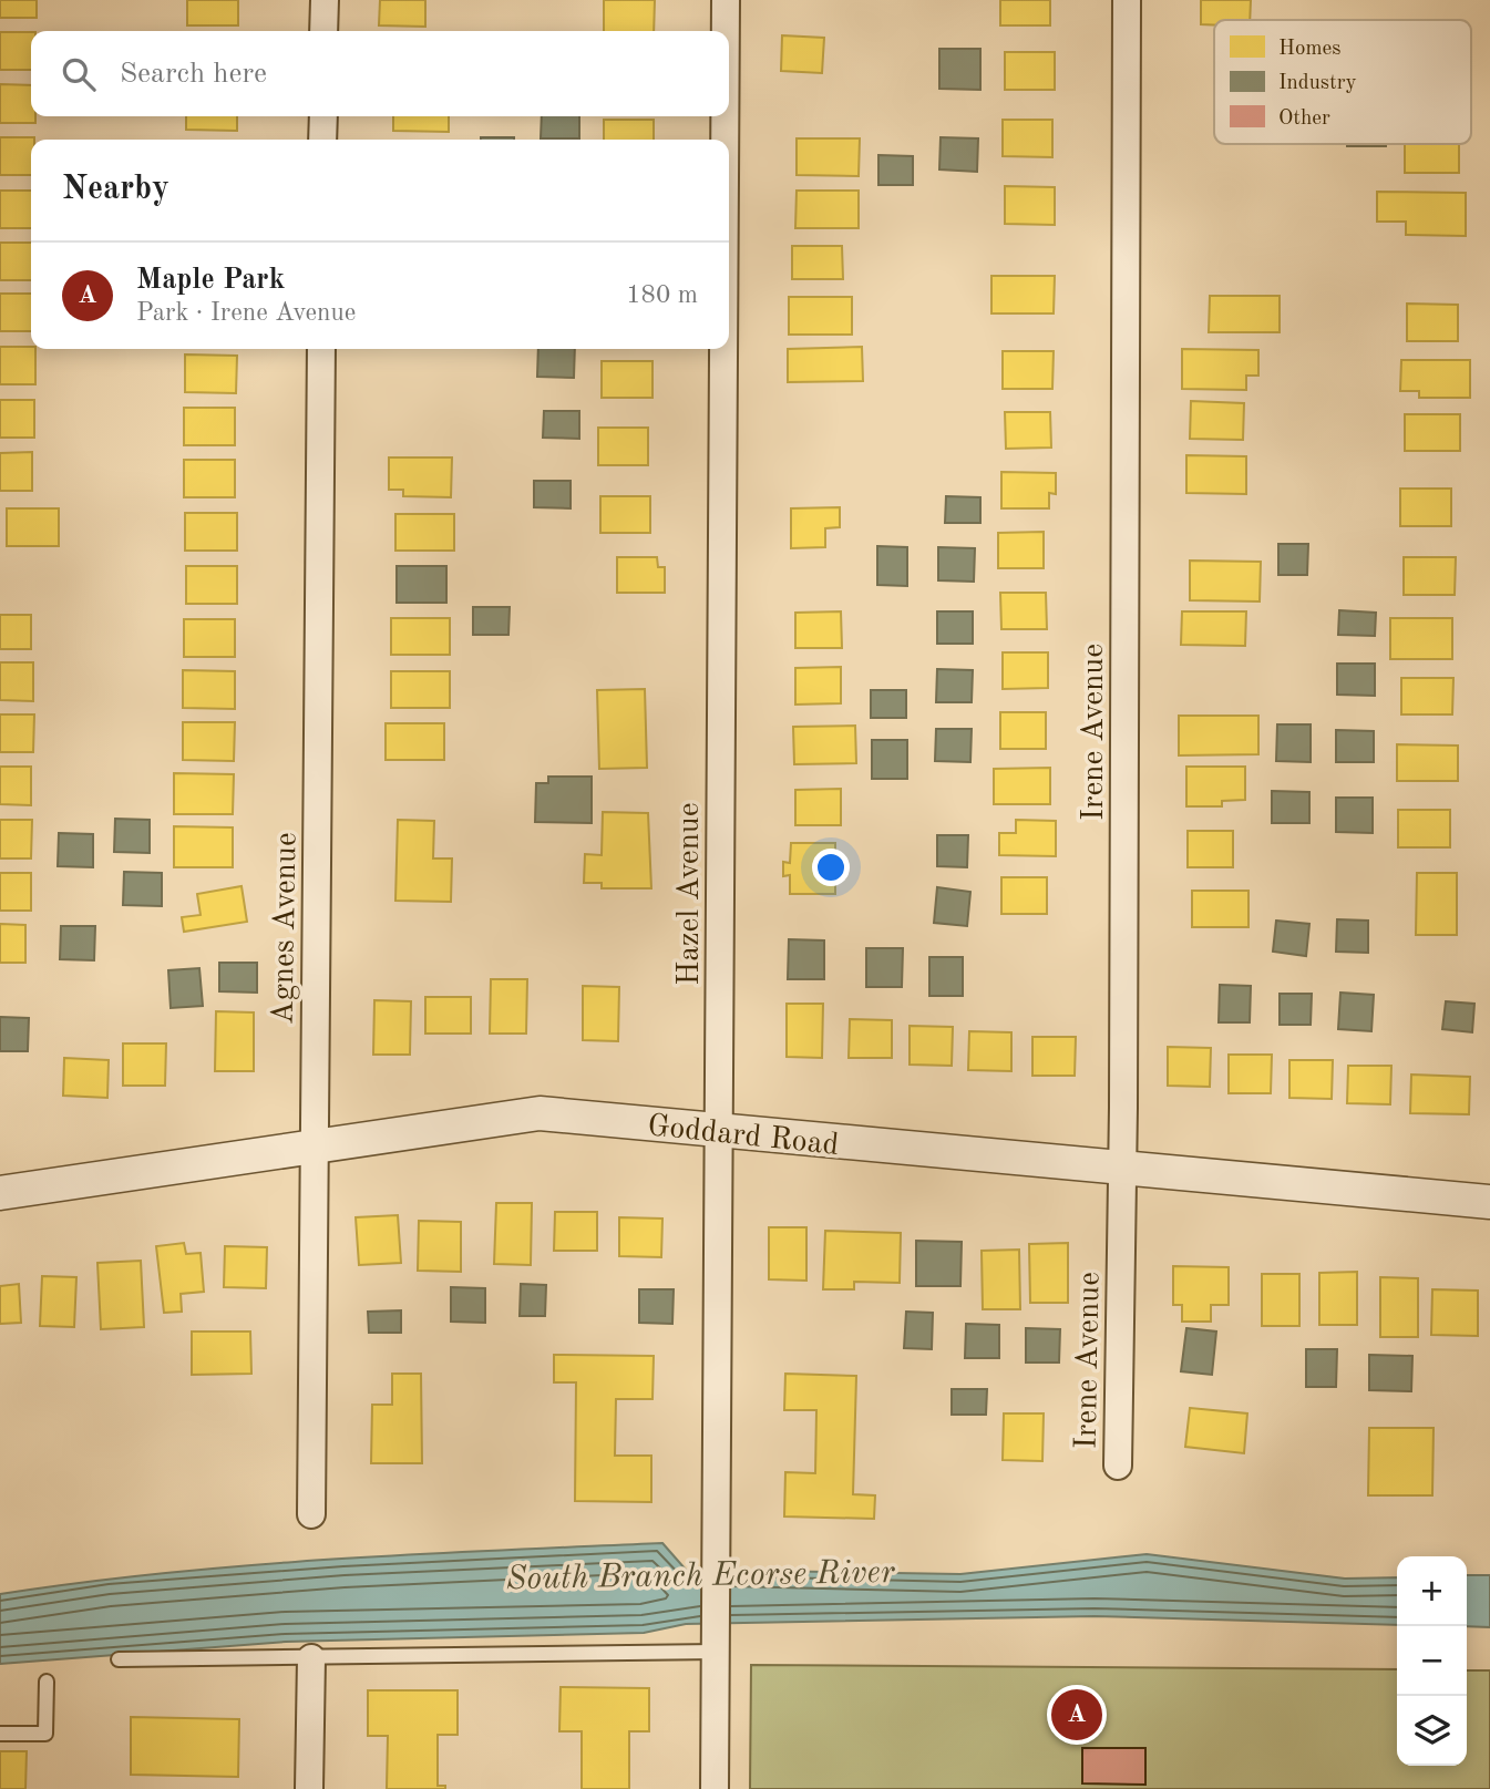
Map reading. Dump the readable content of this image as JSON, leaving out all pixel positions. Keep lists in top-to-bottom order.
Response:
{
  "streets": {
    "street": [
      "Irene Avenue",
      "Hazel Avenue",
      "Agnes Avenue",
      "Goddard Road"
    ]
  },
  "crossings": [
    ["Irene Avenue", "Goddard Road"],
    ["Hazel Avenue", "Goddard Road"],
    ["Agnes Avenue", "Goddard Road"]
  ],
  "water": ["South Branch Ecorse River"],
  "legend": ["Homes", "Industry", "Other"],
  "page": {
    "search": "Search here",
    "heading": "Nearby",
    "list": [
      {
        "mark": "A",
        "name": "Maple Park",
        "note": "Park · Irene Avenue",
        "value": "180 m"
      }
    ],
    "map_buttons": ["+", "−"],
    "pins": "A"
  }
}
